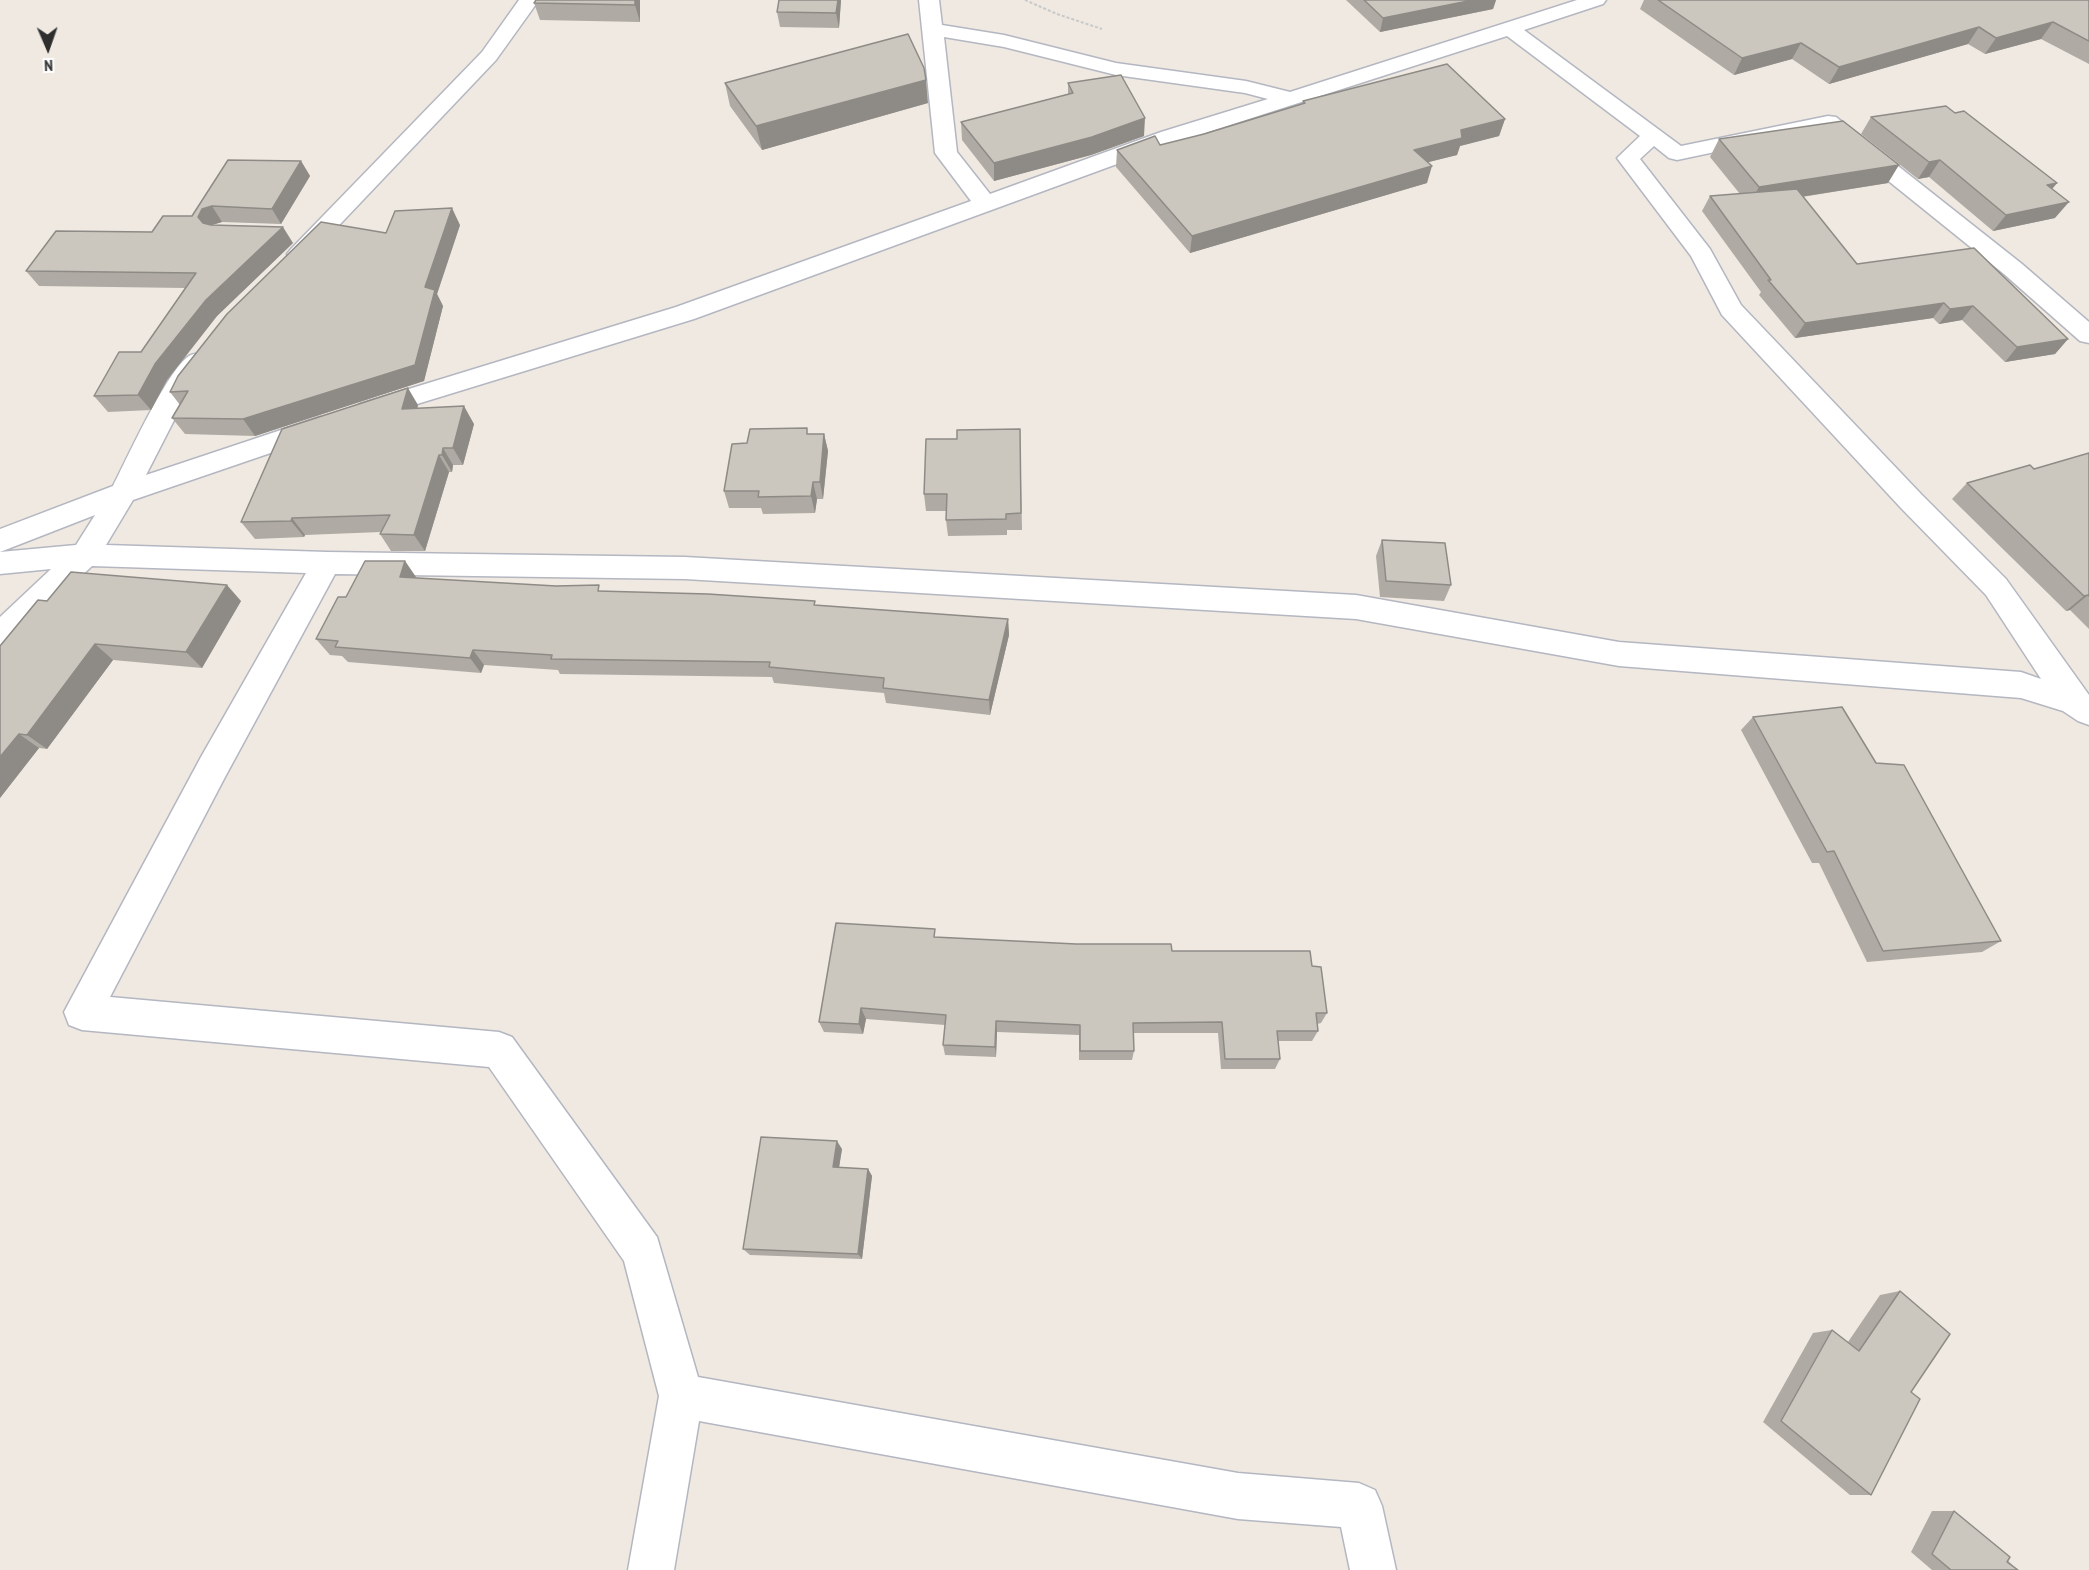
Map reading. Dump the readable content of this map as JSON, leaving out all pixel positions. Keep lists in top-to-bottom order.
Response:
{
  "north": "bottom"
}
